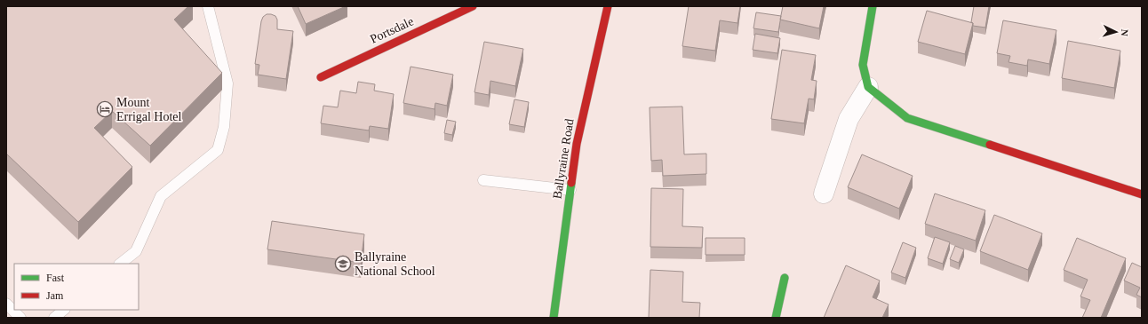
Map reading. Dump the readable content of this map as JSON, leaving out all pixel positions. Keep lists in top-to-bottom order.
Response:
{
  "streets": {
    "street": ["Portsdale", "Ballyraine Road"]
  },
  "places": {
    "hotel": ["Mount Errigal Hotel"],
    "school or university": ["Ballyraine National School"]
  },
  "legend": ["Fast", "Jam"],
  "north": "right"
}
